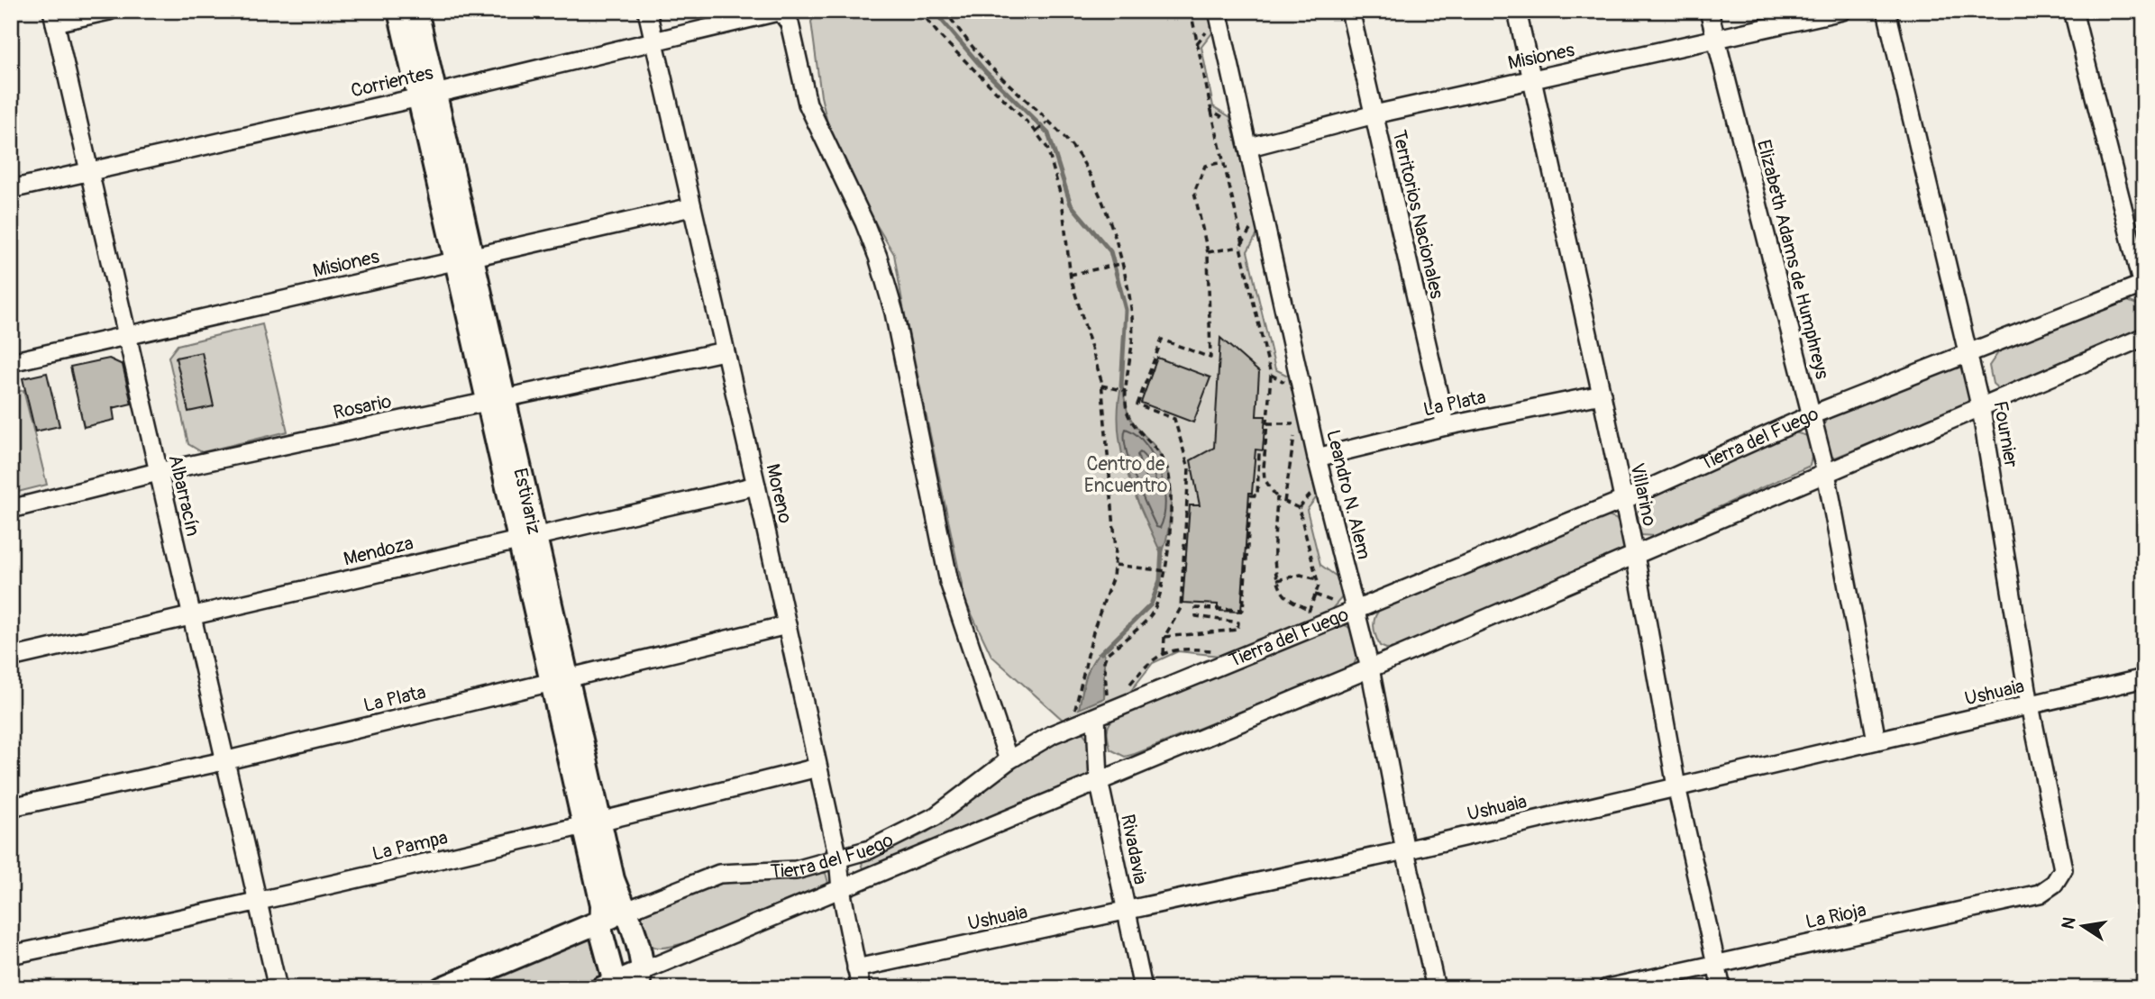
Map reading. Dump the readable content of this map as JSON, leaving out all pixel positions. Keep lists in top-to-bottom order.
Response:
{
  "streets": {
    "main road": ["Tierra del Fuego", "Estivariz"],
    "street": [
      "Misiones",
      "Corrientes",
      "Territorios Nacionales",
      "Elizabeth Adams de Humphreys",
      "La Plata",
      "Rosario",
      "Fournier",
      "Moreno",
      "Leandro N. Alem",
      "Villarino",
      "Albarracín",
      "Mendoza",
      "Ushuaia",
      "La Pampa",
      "Rivadavia",
      "La Rioja"
    ]
  },
  "crossings": [
    ["Misiones", "Territorios Nacionales"],
    ["Misiones", "Elizabeth Adams de Humphreys"],
    ["Misiones", "Moreno"],
    ["Misiones", "Leandro N. Alem"],
    ["Misiones", "Villarino"],
    ["Misiones", "Albarracín"],
    ["Misiones", "Estivariz"],
    ["Corrientes", "Moreno"],
    ["Corrientes", "Albarracín"],
    ["Corrientes", "Estivariz"],
    ["Territorios Nacionales", "La Plata"],
    ["Elizabeth Adams de Humphreys", "Tierra del Fuego"],
    ["Elizabeth Adams de Humphreys", "Ushuaia"],
    ["La Plata", "Moreno"],
    ["La Plata", "Leandro N. Alem"],
    ["La Plata", "Villarino"],
    ["La Plata", "Albarracín"],
    ["La Plata", "Estivariz"],
    ["Rosario", "Moreno"],
    ["Rosario", "Albarracín"],
    ["Rosario", "Estivariz"],
    ["Fournier", "Tierra del Fuego"],
    ["Fournier", "Ushuaia"],
    ["Fournier", "La Rioja"],
    ["Tierra del Fuego", "Moreno"],
    ["Tierra del Fuego", "Leandro N. Alem"],
    ["Tierra del Fuego", "Villarino"],
    ["Tierra del Fuego", "Estivariz"],
    ["Tierra del Fuego", "Rivadavia"],
    ["Moreno", "Mendoza"],
    ["Moreno", "Ushuaia"],
    ["Moreno", "La Pampa"],
    ["Leandro N. Alem", "Ushuaia"],
    ["Villarino", "Ushuaia"],
    ["Villarino", "La Rioja"],
    ["Albarracín", "Mendoza"],
    ["Albarracín", "La Pampa"],
    ["Estivariz", "Mendoza"],
    ["Estivariz", "La Pampa"],
    ["Ushuaia", "Rivadavia"]
  ],
  "parks": ["Centro de Encuentro"],
  "north": "left"
}
